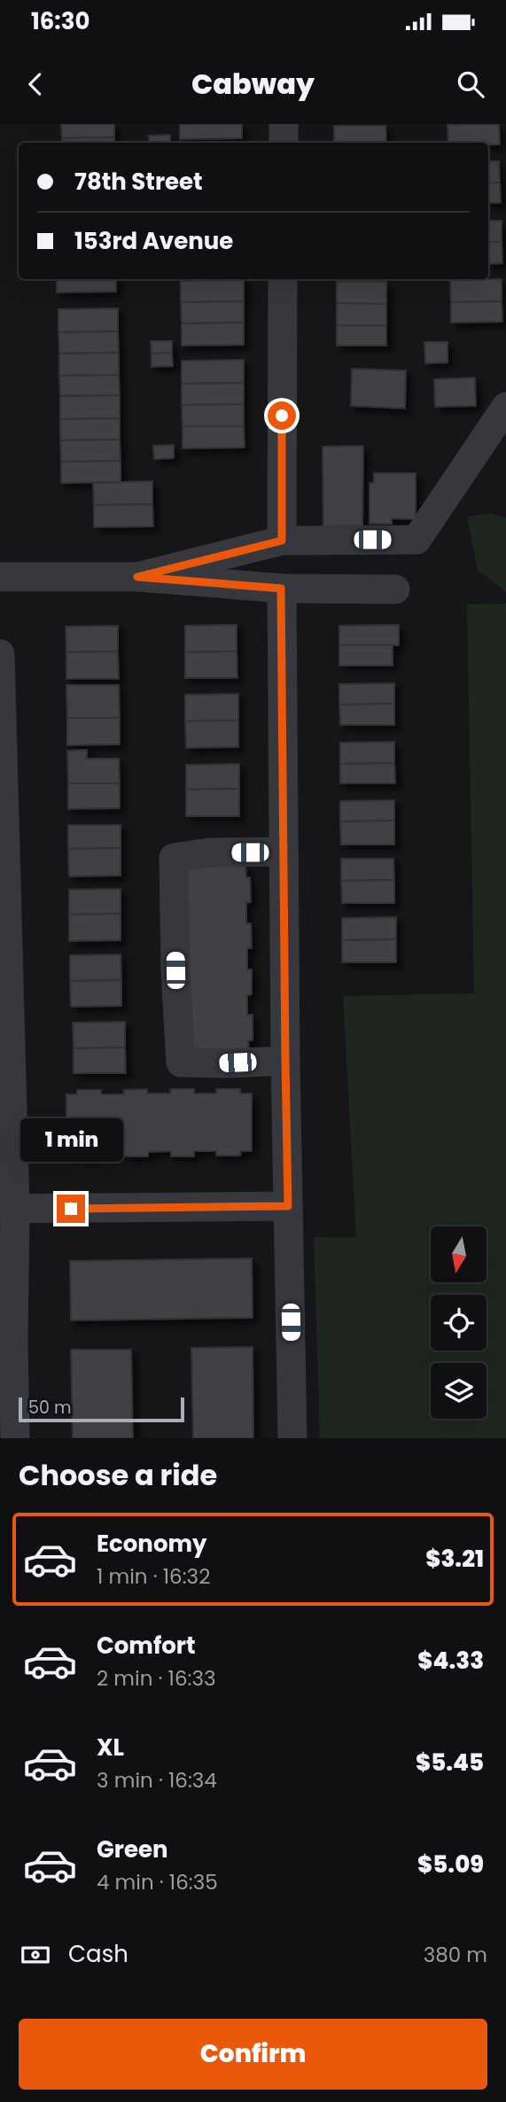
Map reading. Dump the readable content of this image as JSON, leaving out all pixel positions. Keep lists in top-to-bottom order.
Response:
{
  "scale_bar": "50 m",
  "north": "bottom",
  "page": {
    "status": "16:30",
    "header": "Cabway",
    "banner": ["78th Street", "153rd Avenue"],
    "bubble": "1 min",
    "scale": "50 m",
    "heading": "Choose a ride",
    "list": [
      {
        "name": "Economy",
        "note": "1 min · 16:32",
        "value": "$3.21"
      },
      {
        "name": "Comfort",
        "note": "2 min · 16:33",
        "value": "$4.33"
      },
      {
        "name": "XL",
        "note": "3 min · 16:34",
        "value": "$5.45"
      },
      {
        "name": "Green",
        "note": "4 min · 16:35",
        "value": "$5.09"
      }
    ],
    "pay": ["Cash", "380 m"],
    "buttons": "Confirm"
  }
}
